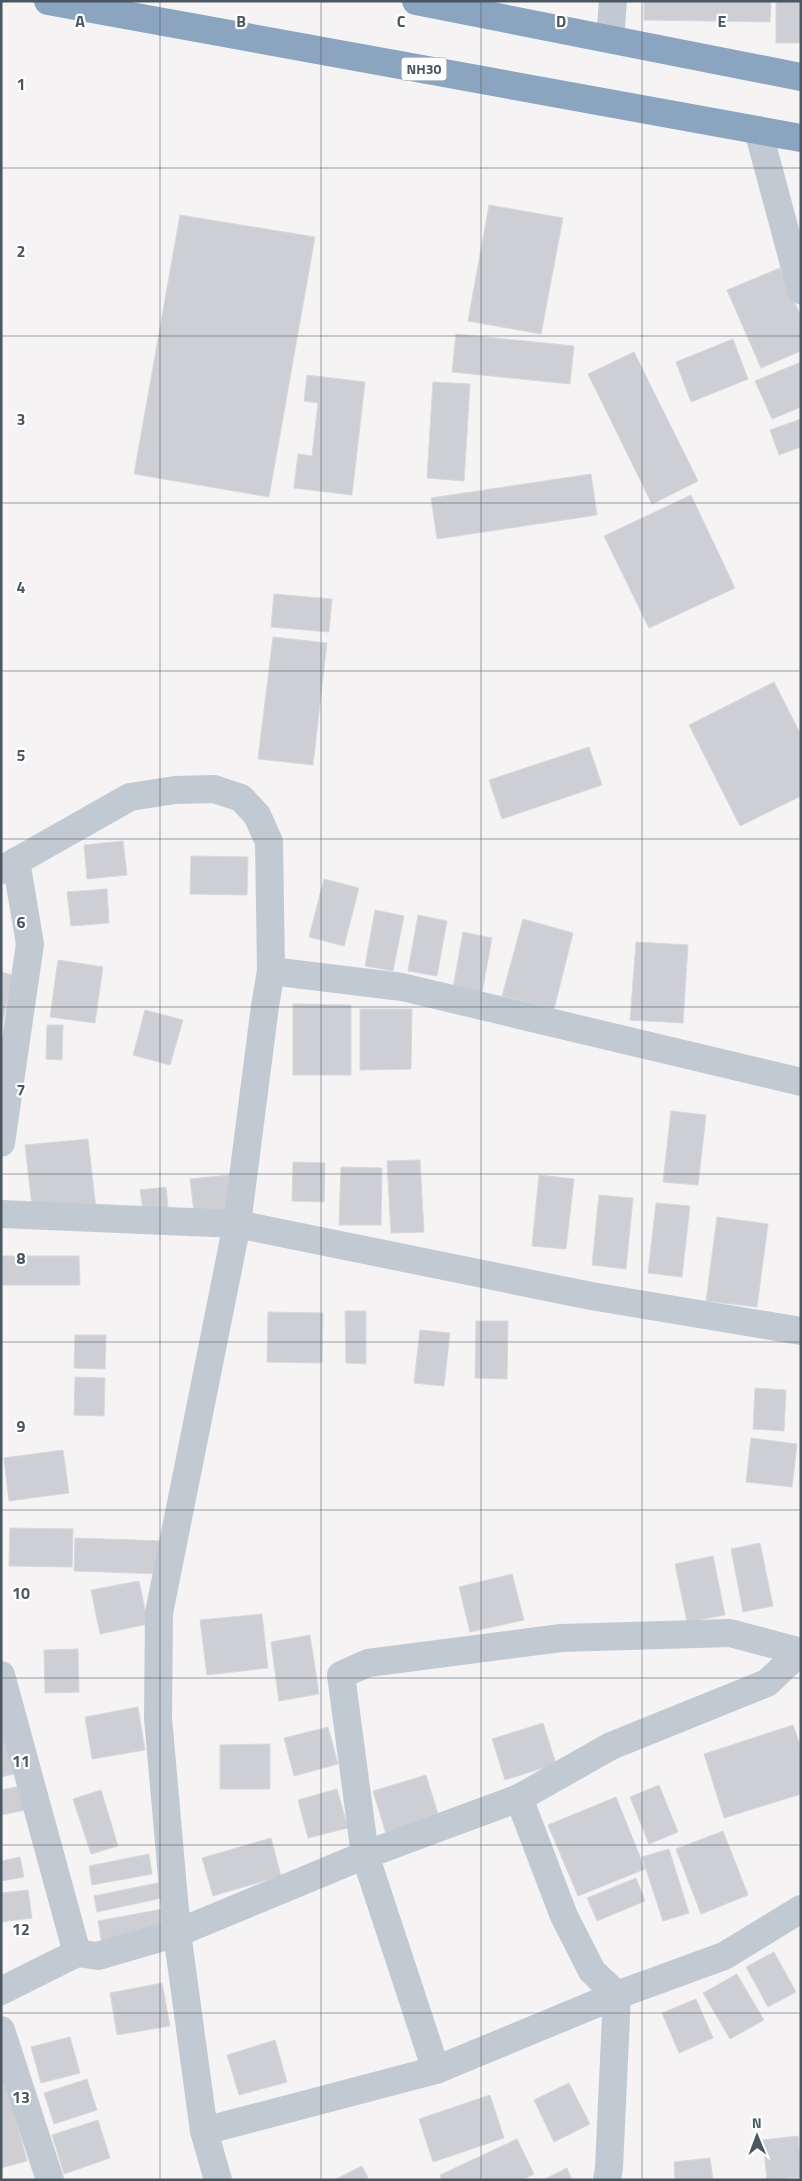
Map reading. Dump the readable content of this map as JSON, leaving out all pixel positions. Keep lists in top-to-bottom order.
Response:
{
  "streets": {
    "highway": ["NH30"]
  },
  "north": "top",
  "grid": {
    "columns": [
      "A",
      "B",
      "C",
      "D",
      "E"
    ],
    "rows": [
      "1",
      "2",
      "3",
      "4",
      "5",
      "6",
      "7",
      "8",
      "9",
      "10",
      "11",
      "12",
      "13"
    ]
  }
}
